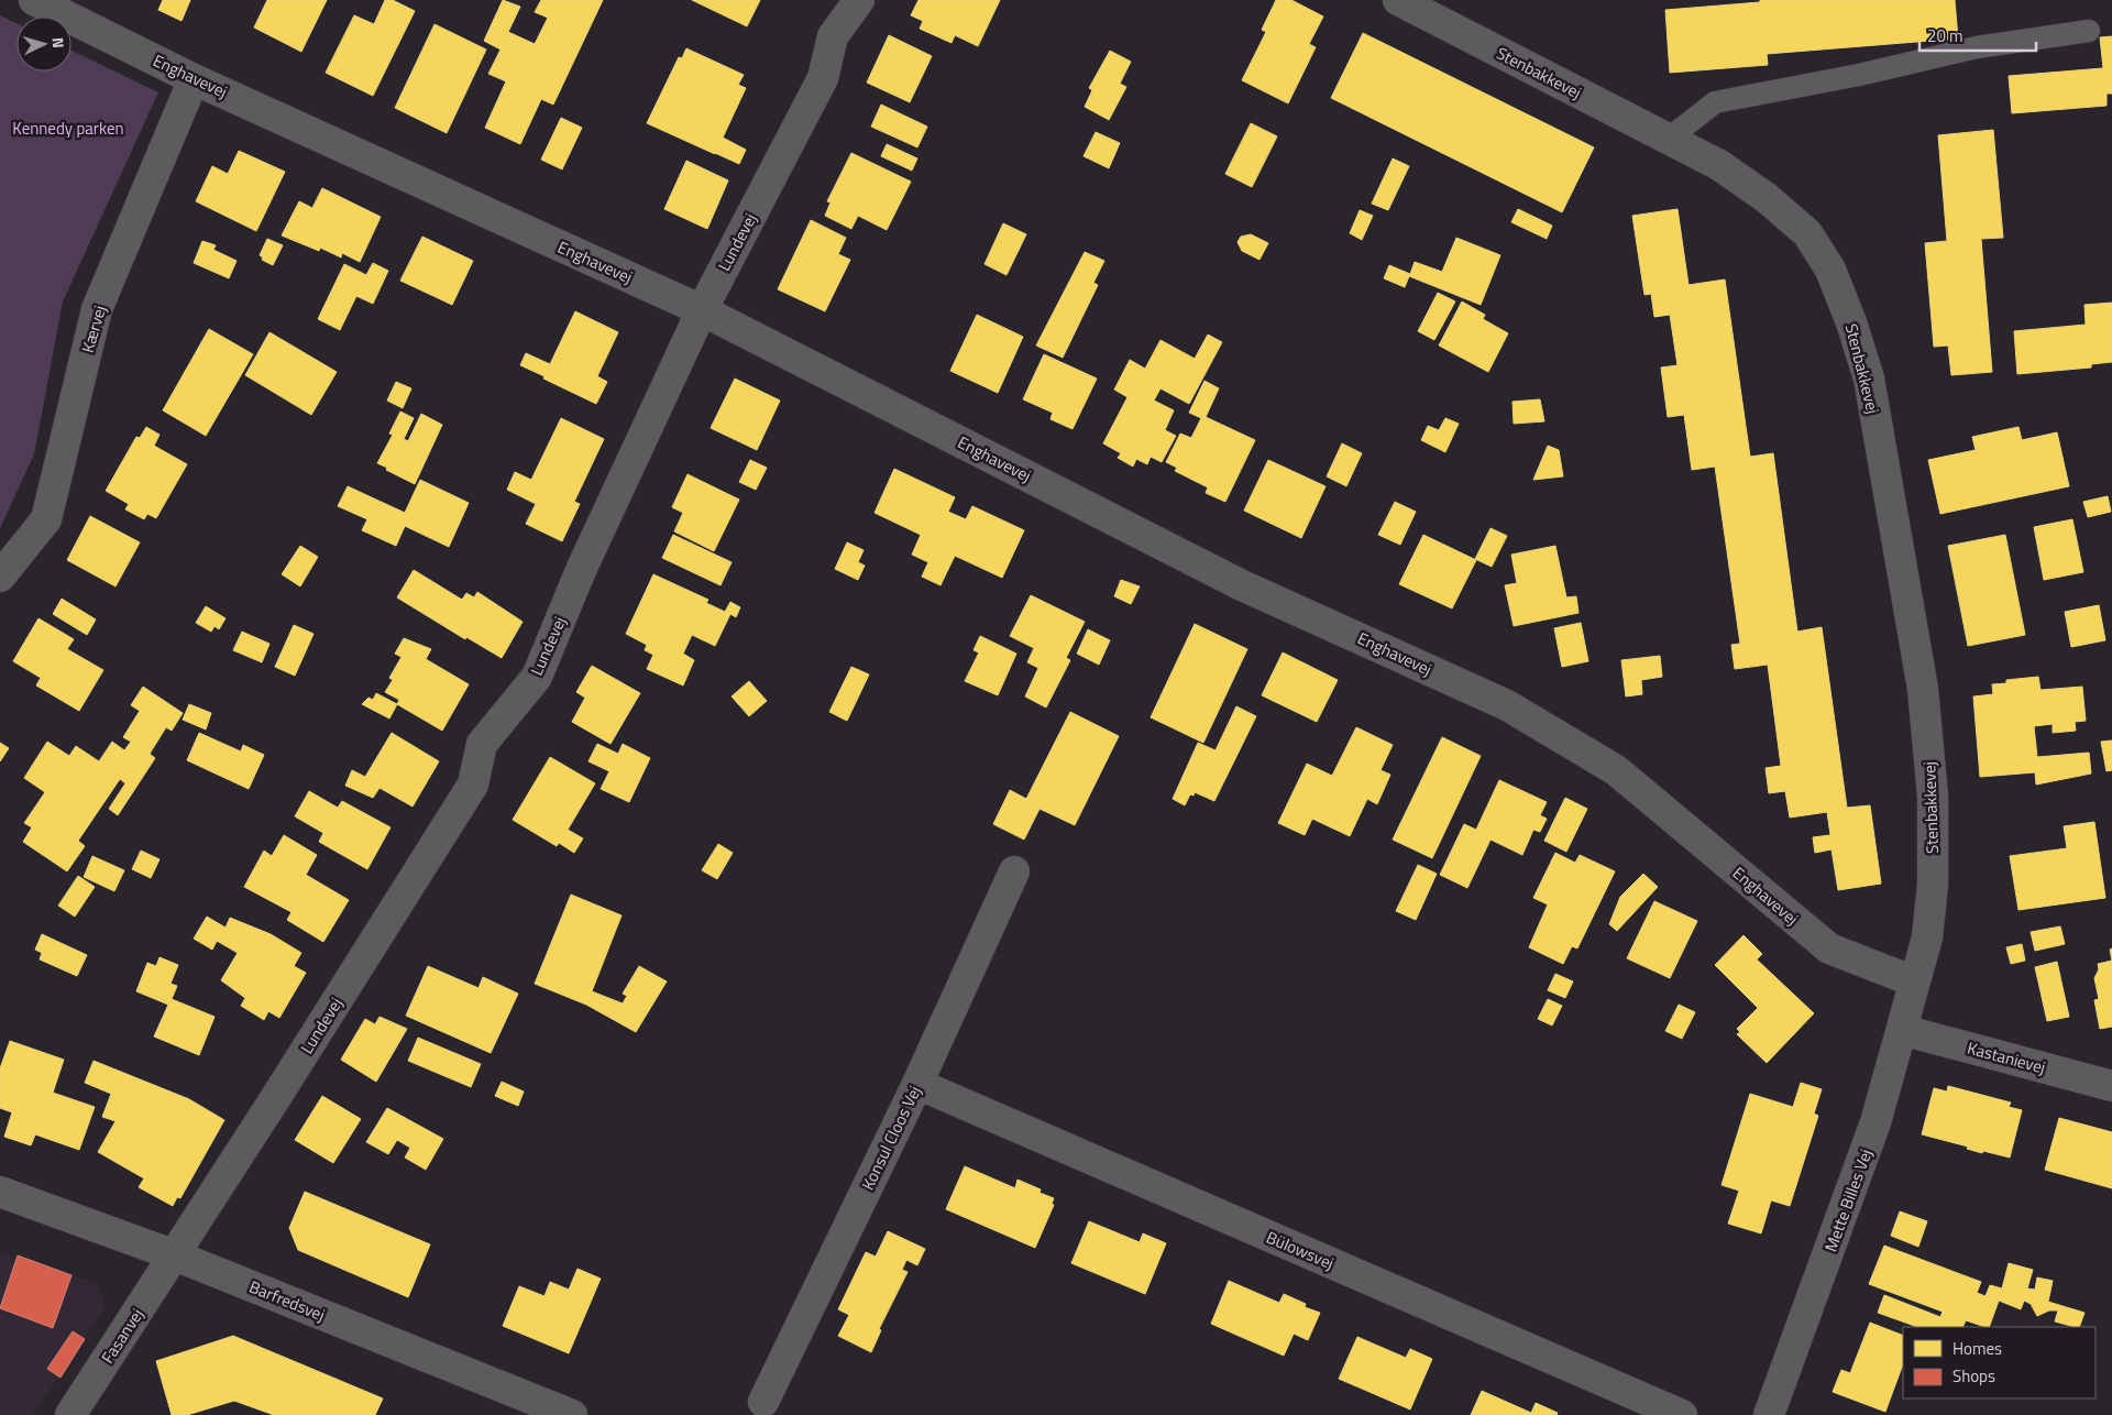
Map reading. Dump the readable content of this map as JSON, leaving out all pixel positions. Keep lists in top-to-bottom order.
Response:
{
  "streets": {
    "street": [
      "Stenbakkevej",
      "Enghavevej",
      "Lundevej",
      "Kærvej",
      "Kastanievej",
      "Konsul Cloos Vej",
      "Mette Billes Vej",
      "Bülowsvej",
      "Barfredsvej",
      "Fasanvej"
    ]
  },
  "crossings": [
    ["Stenbakkevej", "Enghavevej"],
    ["Stenbakkevej", "Mette Billes Vej"],
    ["Enghavevej", "Lundevej"],
    ["Enghavevej", "Kærvej"],
    ["Enghavevej", "Mette Billes Vej"],
    ["Lundevej", "Barfredsvej"],
    ["Lundevej", "Fasanvej"],
    ["Kastanievej", "Mette Billes Vej"],
    ["Konsul Cloos Vej", "Bülowsvej"],
    ["Barfredsvej", "Fasanvej"]
  ],
  "parks": ["Kennedy parken"],
  "legend": ["Homes", "Shops"],
  "scale_bar": "20 m",
  "north": "right"
}
